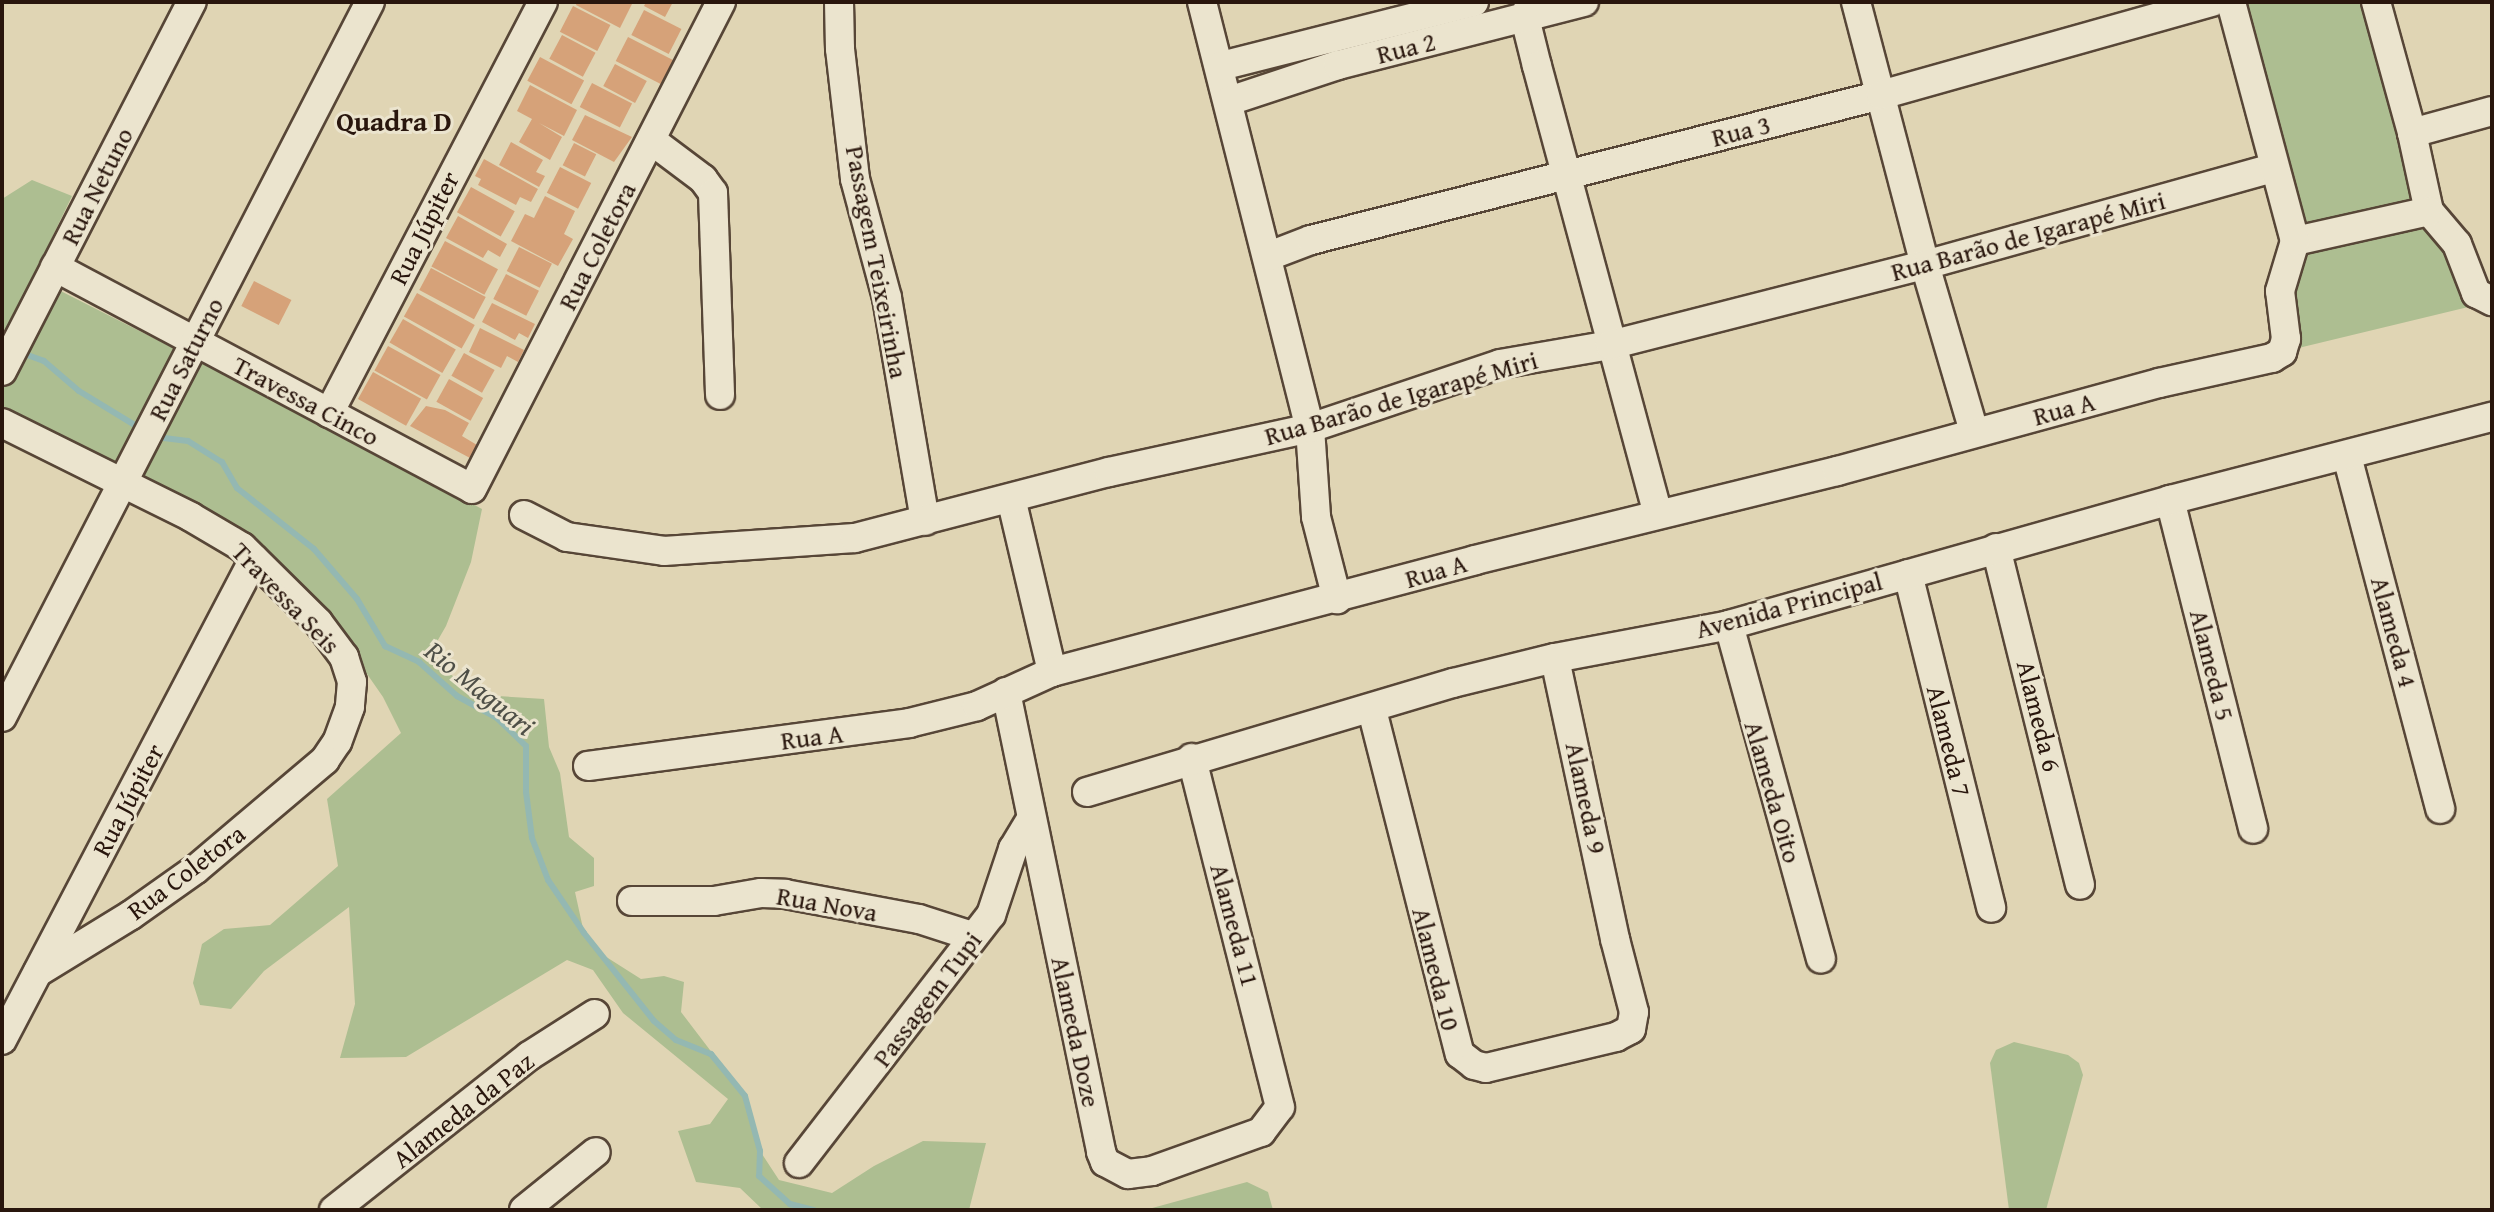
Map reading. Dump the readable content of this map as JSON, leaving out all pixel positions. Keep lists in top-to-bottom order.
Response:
{
  "streets": {
    "street": [
      "Rua 2",
      "Rua 3",
      "Rua Netuno",
      "Rua Júpiter",
      "Rua Barão de Igarapé Miri",
      "Rua Coletora",
      "Passagem Teixeirinha",
      "Rua Saturno",
      "Travessa Cinco",
      "Rua A",
      "Travessa Seis",
      "Avenida Principal",
      "Alameda 4",
      "Alameda 5",
      "Alameda 6",
      "Alameda 7",
      "Alameda Oito",
      "Alameda 9",
      "Rua Nova",
      "Alameda 11",
      "Alameda 10",
      "Passagem Tupi",
      "Alameda Doze",
      "Alameda da Paz"
    ]
  },
  "crossings": [
    ["Rua Netuno", "Travessa Cinco"],
    ["Rua Júpiter", "Rua Coletora"],
    ["Rua Júpiter", "Travessa Cinco"],
    ["Rua Júpiter", "Travessa Seis"],
    ["Rua Barão de Igarapé Miri", "Passagem Teixeirinha"],
    ["Rua Coletora", "Travessa Cinco"],
    ["Rua Coletora", "Travessa Seis"],
    ["Rua Saturno", "Travessa Cinco"],
    ["Rua Saturno", "Travessa Seis"],
    ["Rua A", "Alameda Doze"],
    ["Avenida Principal", "Alameda 4"],
    ["Avenida Principal", "Alameda 5"],
    ["Avenida Principal", "Alameda 6"],
    ["Avenida Principal", "Alameda 7"],
    ["Avenida Principal", "Alameda Oito"],
    ["Avenida Principal", "Alameda 9"],
    ["Avenida Principal", "Alameda 11"],
    ["Avenida Principal", "Alameda 10"],
    ["Alameda 9", "Alameda 10"],
    ["Rua Nova", "Passagem Tupi"],
    ["Alameda 11", "Alameda Doze"],
    ["Passagem Tupi", "Alameda Doze"]
  ],
  "districts": ["Quadra D"],
  "water": ["Rio Maguari"]
}
